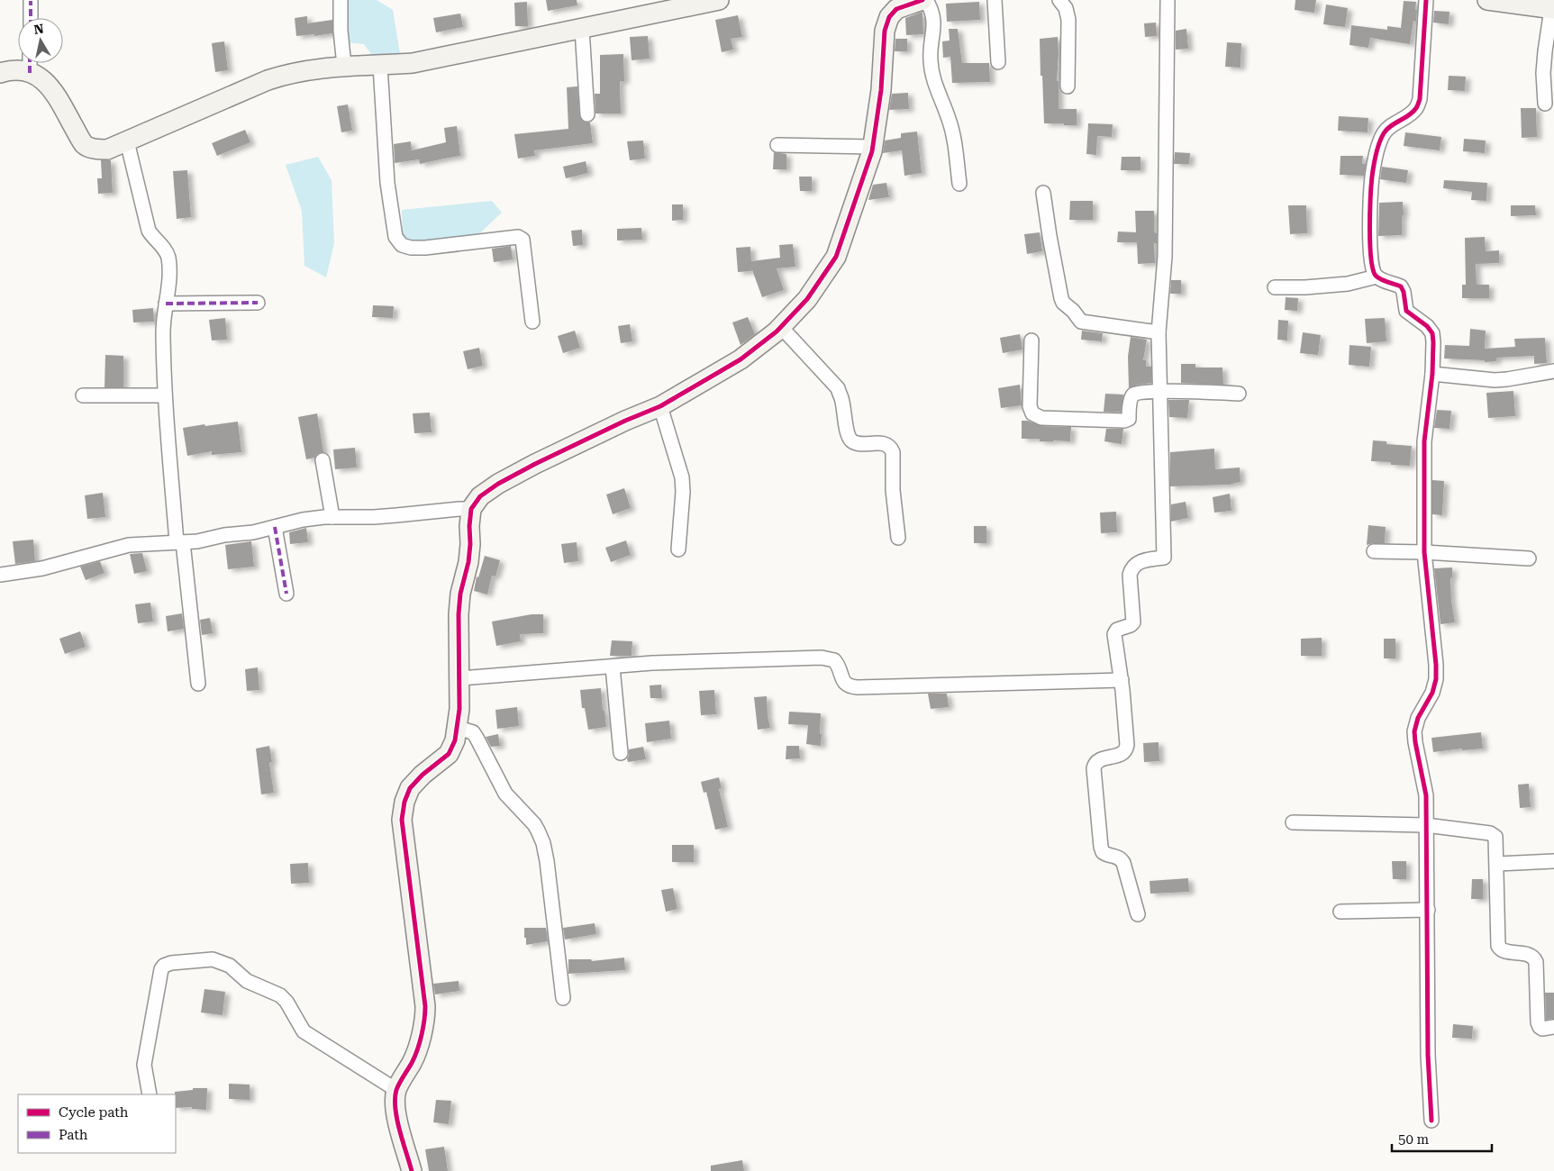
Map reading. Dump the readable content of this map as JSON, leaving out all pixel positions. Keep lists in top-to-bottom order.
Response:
{
  "legend": ["Cycle path", "Path"],
  "scale_bar": "50 m",
  "north": "top"
}
